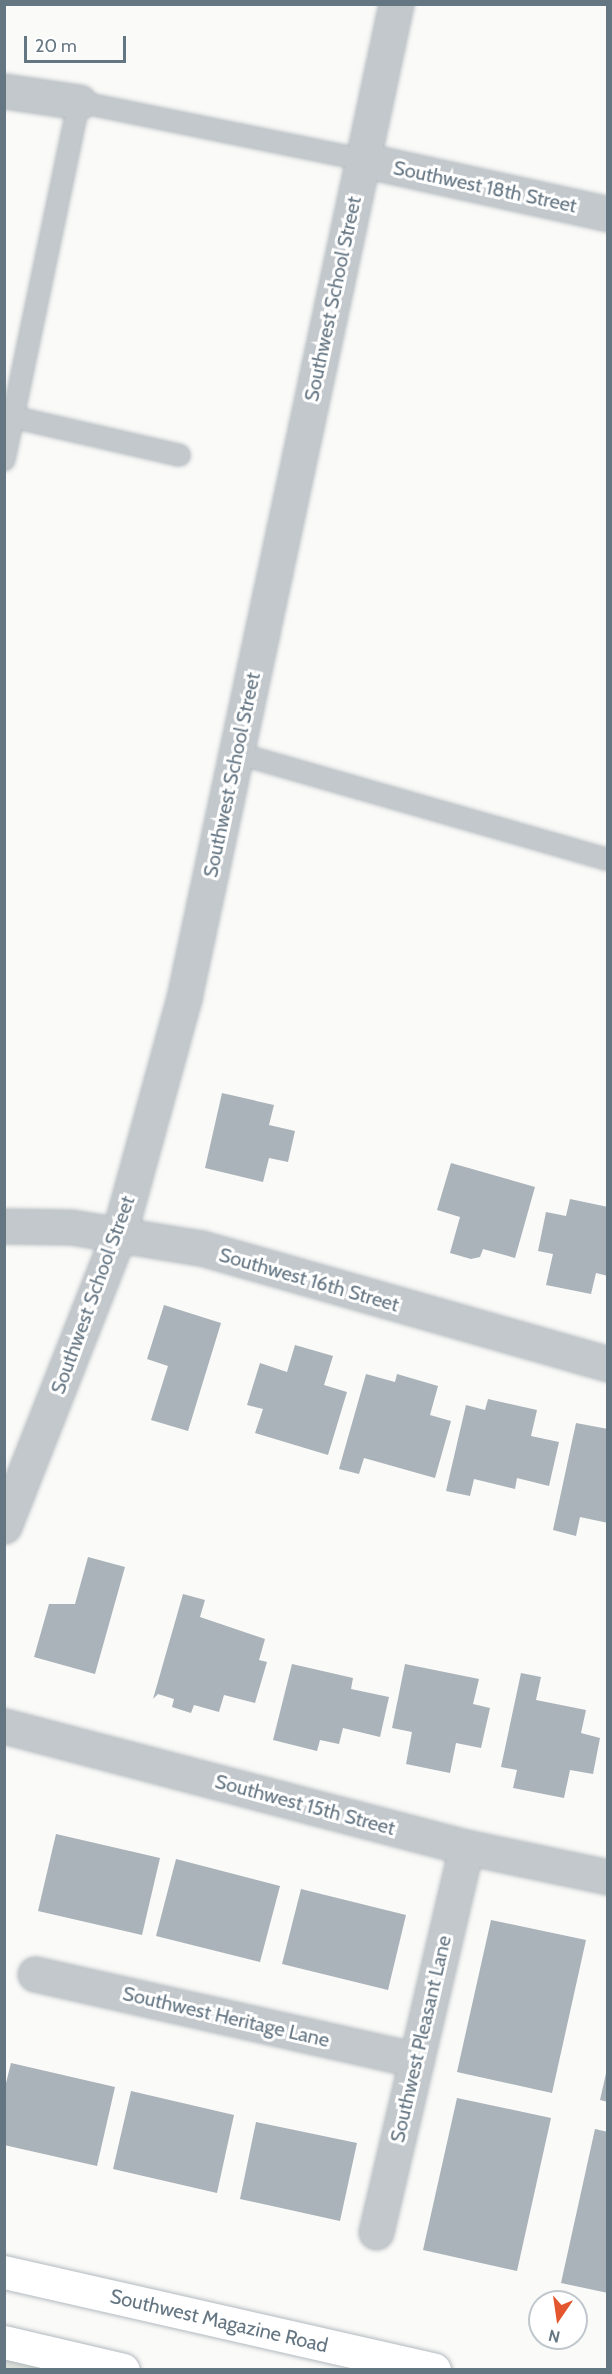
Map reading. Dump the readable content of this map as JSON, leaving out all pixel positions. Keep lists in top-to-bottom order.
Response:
{
  "streets": {
    "main road": ["Southwest Magazine Road"],
    "street": [
      "Southwest 18th Street",
      "Southwest School Street",
      "Southwest 16th Street",
      "Southwest 15th Street",
      "Southwest Heritage Lane",
      "Southwest Pleasant Lane"
    ]
  },
  "crossings": [
    ["Southwest 18th Street", "Southwest School Street"],
    ["Southwest School Street", "Southwest 16th Street"],
    ["Southwest 15th Street", "Southwest Pleasant Lane"],
    ["Southwest Heritage Lane", "Southwest Pleasant Lane"]
  ],
  "scale_bar": "20 m",
  "north": "bottom"
}
